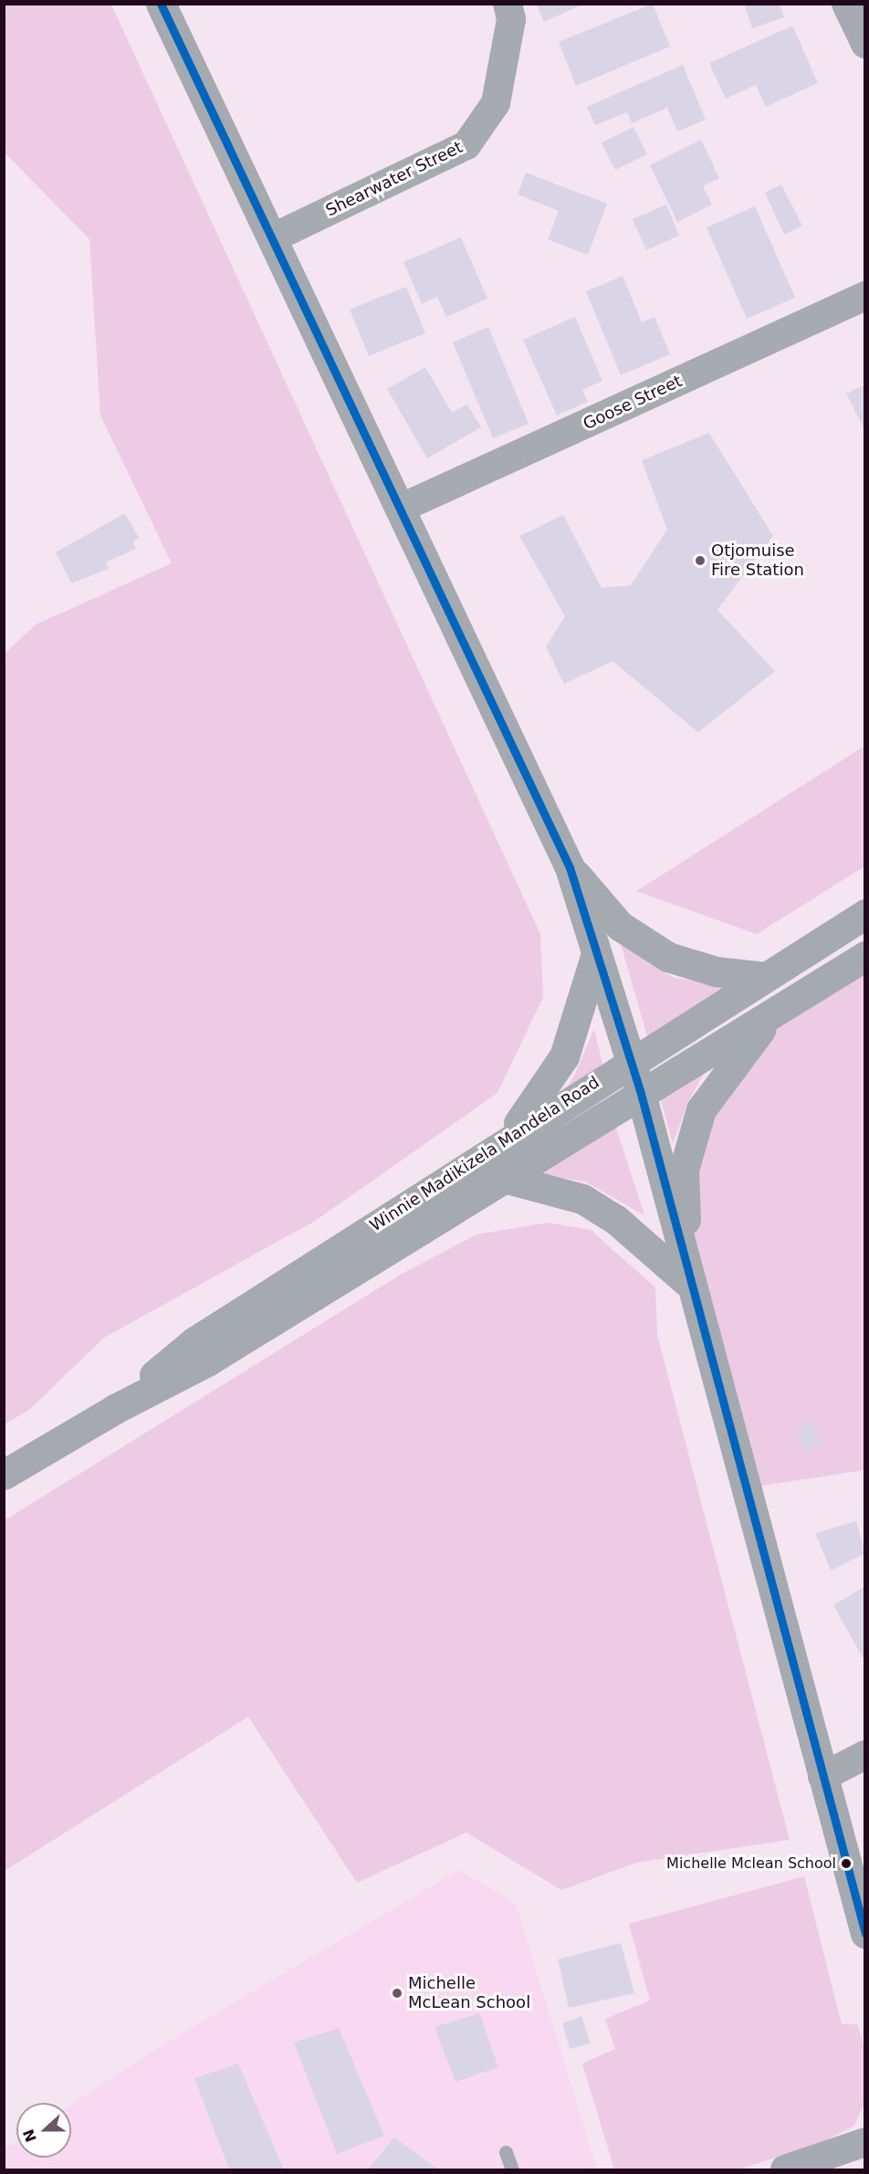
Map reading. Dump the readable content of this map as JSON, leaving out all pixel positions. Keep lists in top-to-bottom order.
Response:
{
  "streets": {
    "main road": ["Winnie Madikizela Mandela Road"],
    "street": ["Shearwater Street", "Goose Street"]
  },
  "places": ["Otjomuise Fire Station", "Michelle Mclean School", "Michelle McLean School"],
  "north": "left"
}
